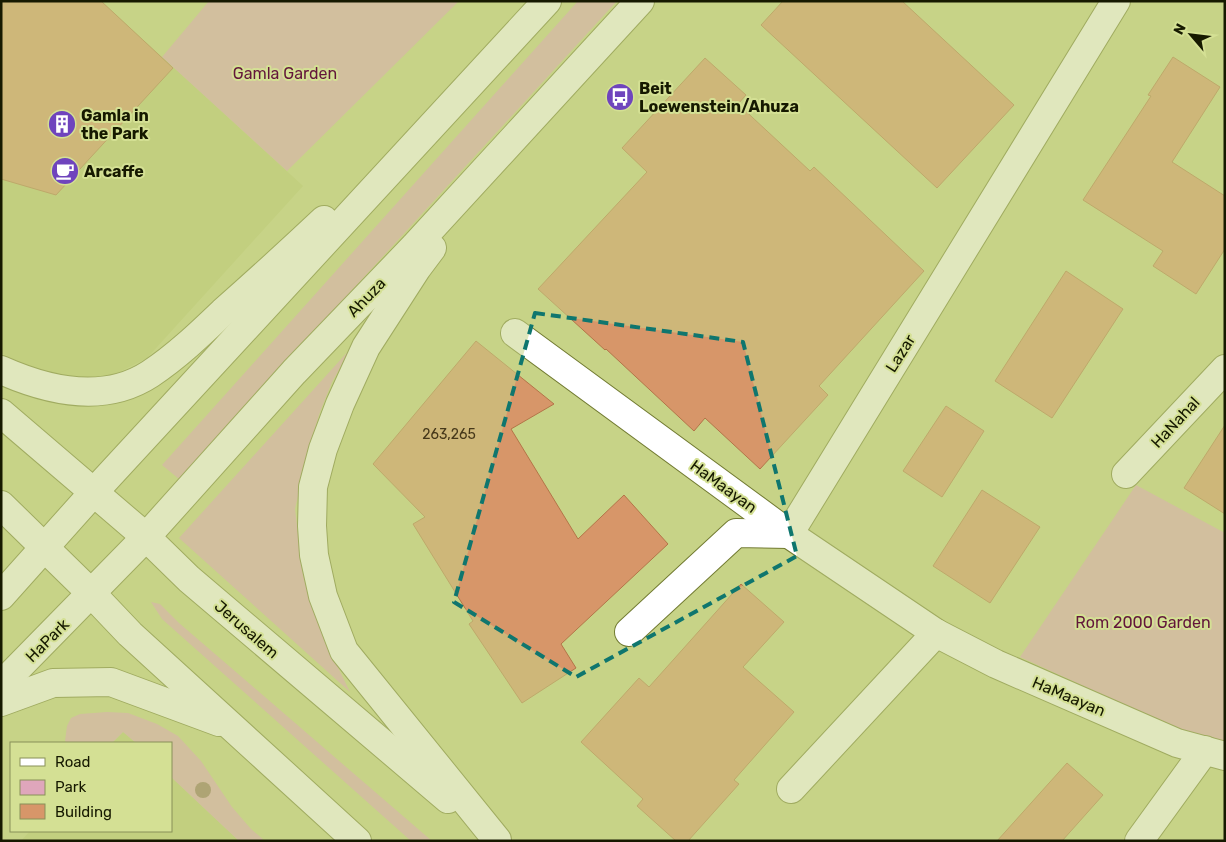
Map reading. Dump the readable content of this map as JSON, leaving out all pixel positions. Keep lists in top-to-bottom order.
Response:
{
  "streets": {
    "main road": [
      "Ahuza",
      "Lazar",
      "HaNahal",
      "HaMaayan",
      "Jerusalem",
      "HaPark"
    ]
  },
  "crossings": [
    ["Ahuza", "Jerusalem"],
    ["Ahuza", "HaPark"],
    ["Lazar", "HaMaayan"]
  ],
  "parks": ["Gamla Garden", "Rom 2000 Garden"],
  "places": {
    "bus stop": ["Beit Loewenstein/Ahuza"],
    "building": ["Gamla in the Park"],
    "cafe": ["Arcaffe"]
  },
  "house_numbers": ["263,265"],
  "legend": ["Road", "Park", "Building"],
  "north": "top left"
}
